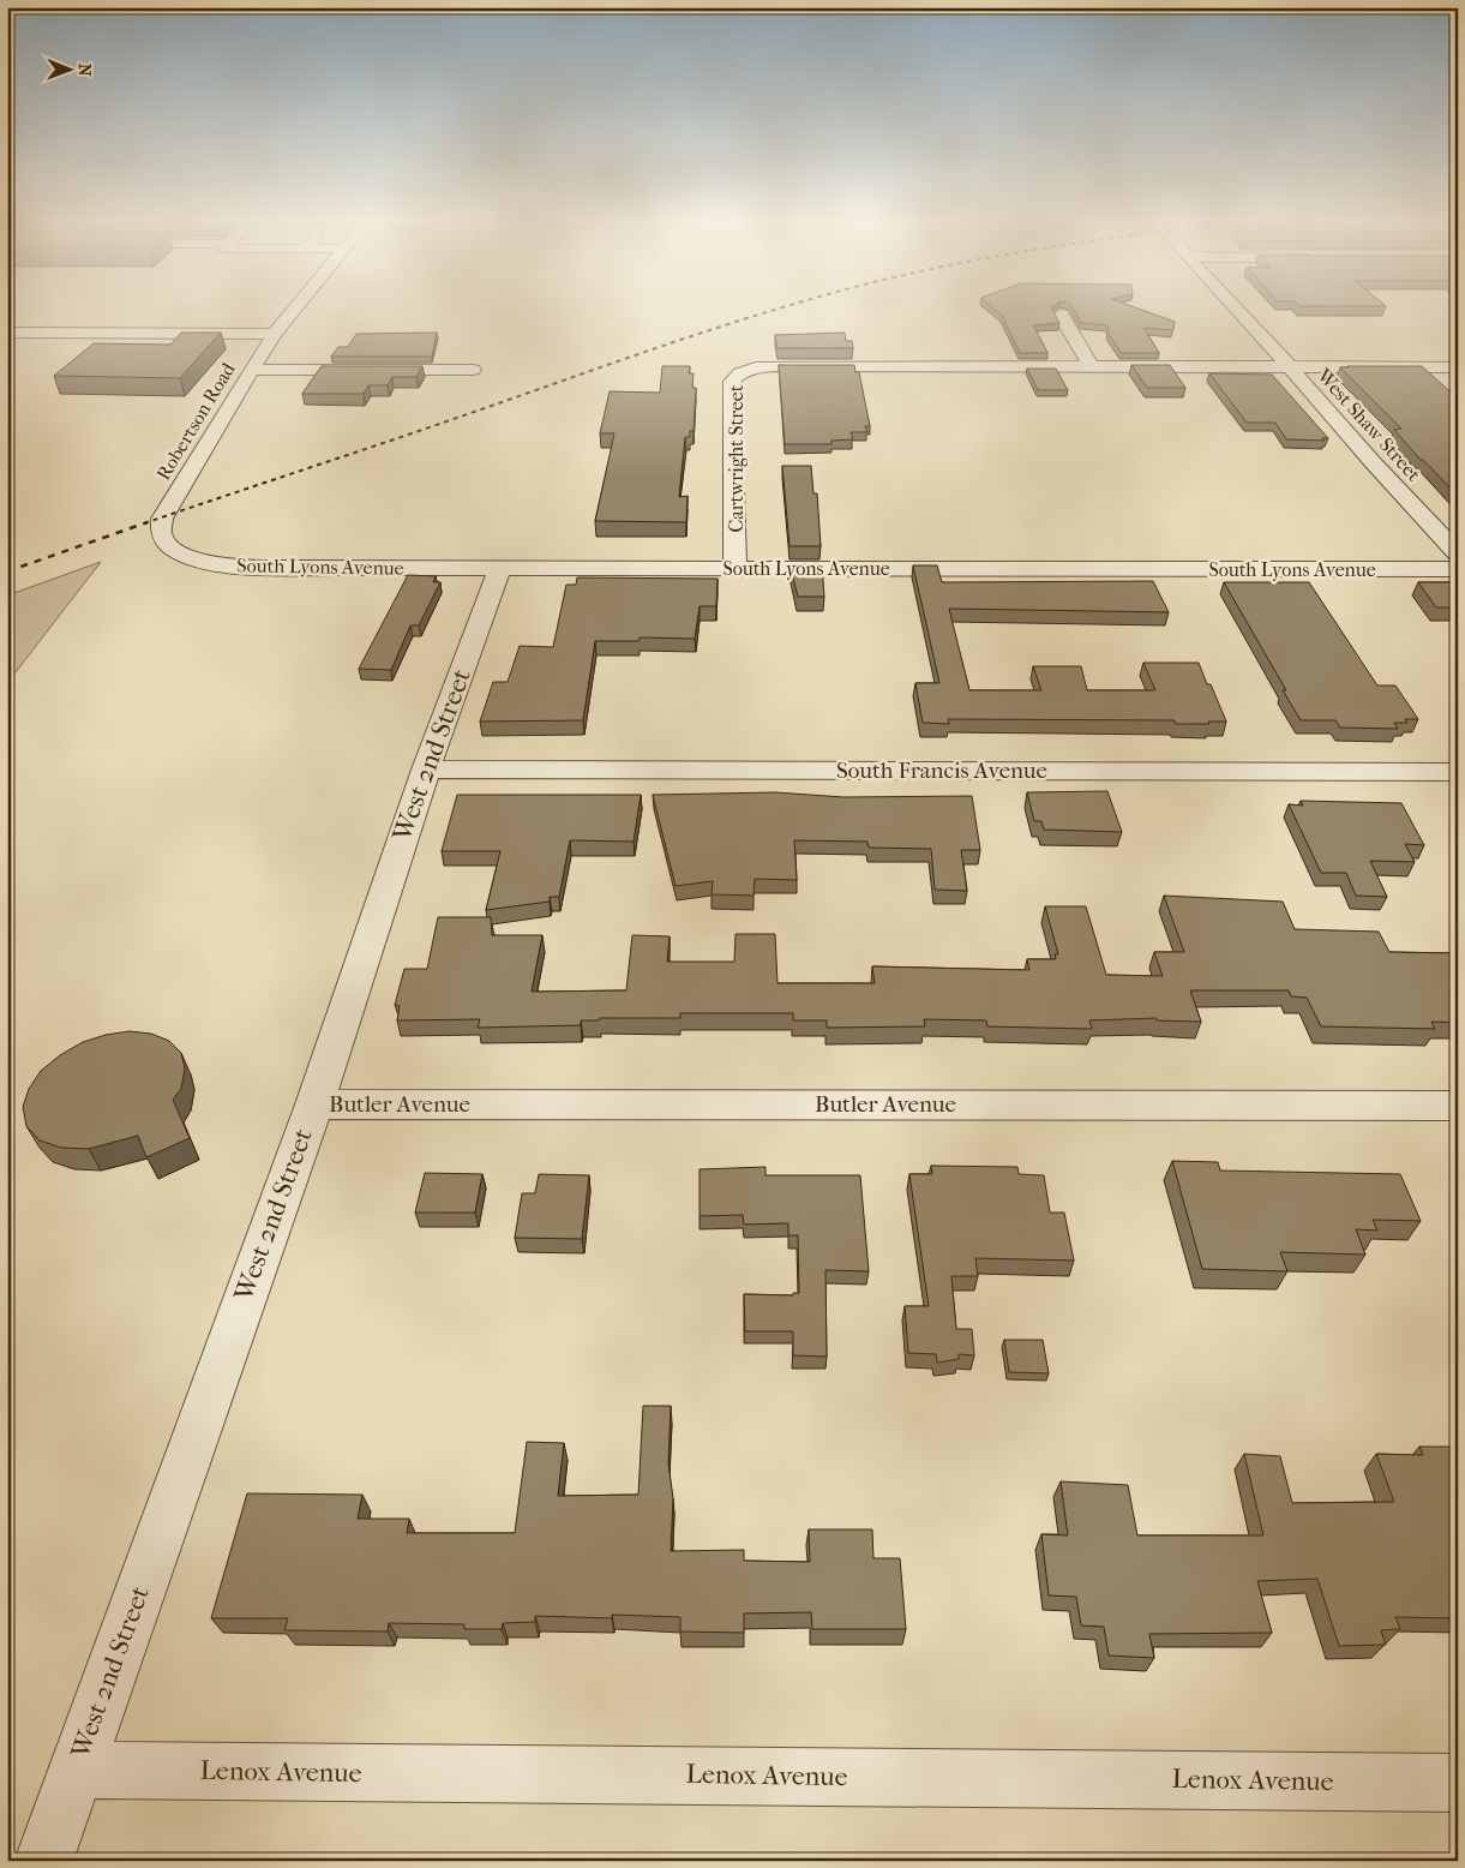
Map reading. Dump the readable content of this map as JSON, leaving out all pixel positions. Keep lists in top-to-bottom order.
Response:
{
  "streets": {
    "street": [
      "Robertson Road",
      "West Shaw Street",
      "Cartwright Street",
      "South Lyons Avenue",
      "West 2nd Street",
      "South Francis Avenue",
      "Butler Avenue",
      "Lenox Avenue"
    ]
  },
  "crossings": [
    ["Robertson Road", "South Lyons Avenue"],
    ["Cartwright Street", "South Lyons Avenue"],
    ["South Lyons Avenue", "West 2nd Street"],
    ["West 2nd Street", "South Francis Avenue"],
    ["West 2nd Street", "Butler Avenue"],
    ["West 2nd Street", "Lenox Avenue"]
  ],
  "north": "right"
}
